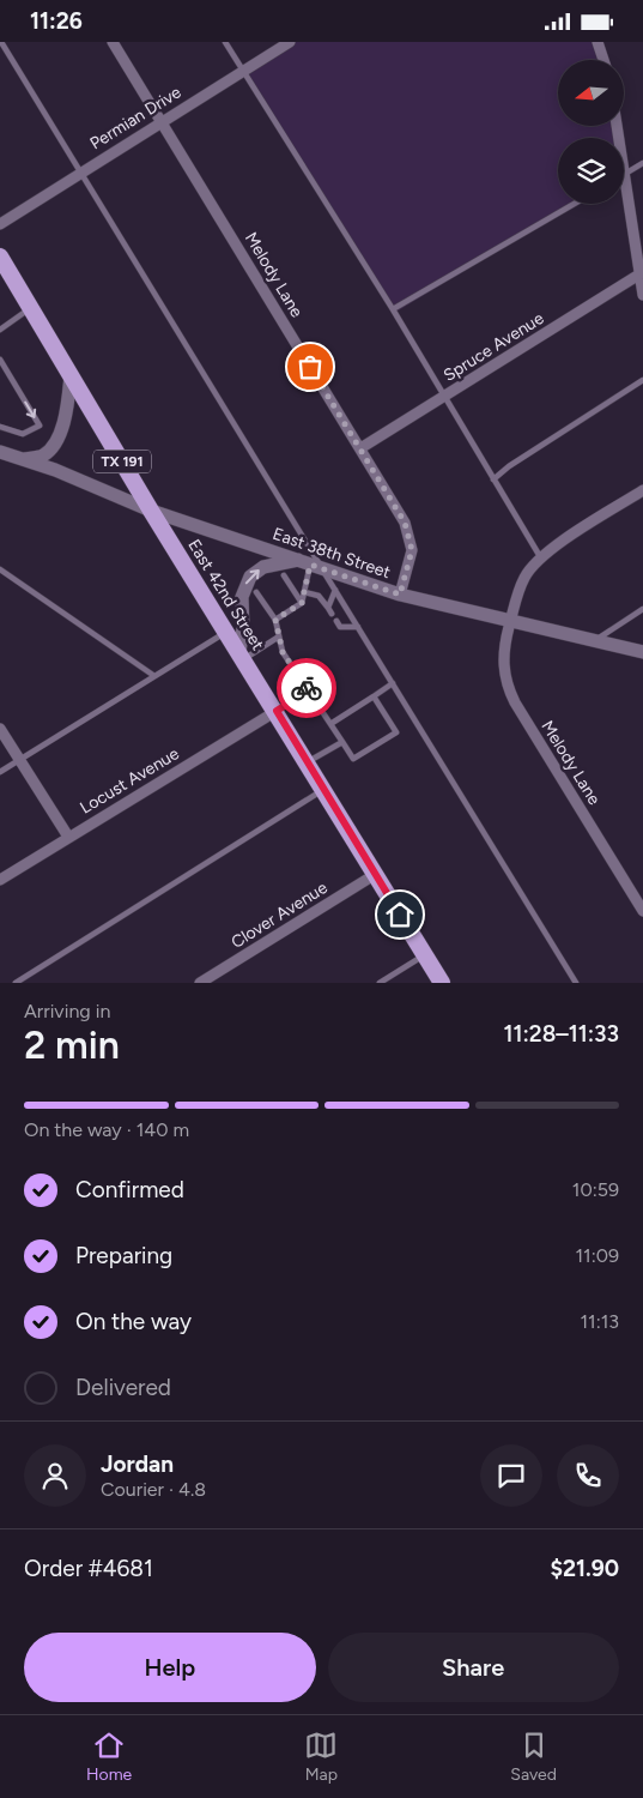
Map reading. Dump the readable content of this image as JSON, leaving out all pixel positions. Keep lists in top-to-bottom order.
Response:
{
  "streets": {
    "highway": ["TX 191", "East 42nd Street"],
    "street": [
      "Permian Drive",
      "Melody Lane",
      "Spruce Avenue",
      "East 38th Street",
      "Locust Avenue",
      "Clover Avenue"
    ]
  },
  "crossings": [
    ["Permian Drive", "Melody Lane"],
    ["Melody Lane", "Spruce Avenue"],
    ["Melody Lane", "East 38th Street"],
    ["East 38th Street", "East 42nd Street"],
    ["East 42nd Street", "Locust Avenue"],
    ["East 42nd Street", "Clover Avenue"]
  ],
  "north": "left",
  "page": {
    "status": "11:26",
    "heading": ["2 min", "Arriving in", "11:28–11:33"],
    "panel": [
      "Jordan",
      "Courier · 4.8",
      "Order #4681",
      "$21.90"
    ],
    "bar": "On the way · 140 m",
    "list": [
      ["Confirmed", "10:59"],
      ["Preparing", "11:09"],
      ["On the way", "11:13"],
      "Delivered"
    ],
    "buttons": ["Help", "Share"],
    "tabs": ["Home", "Map", "Saved"]
  }
}
